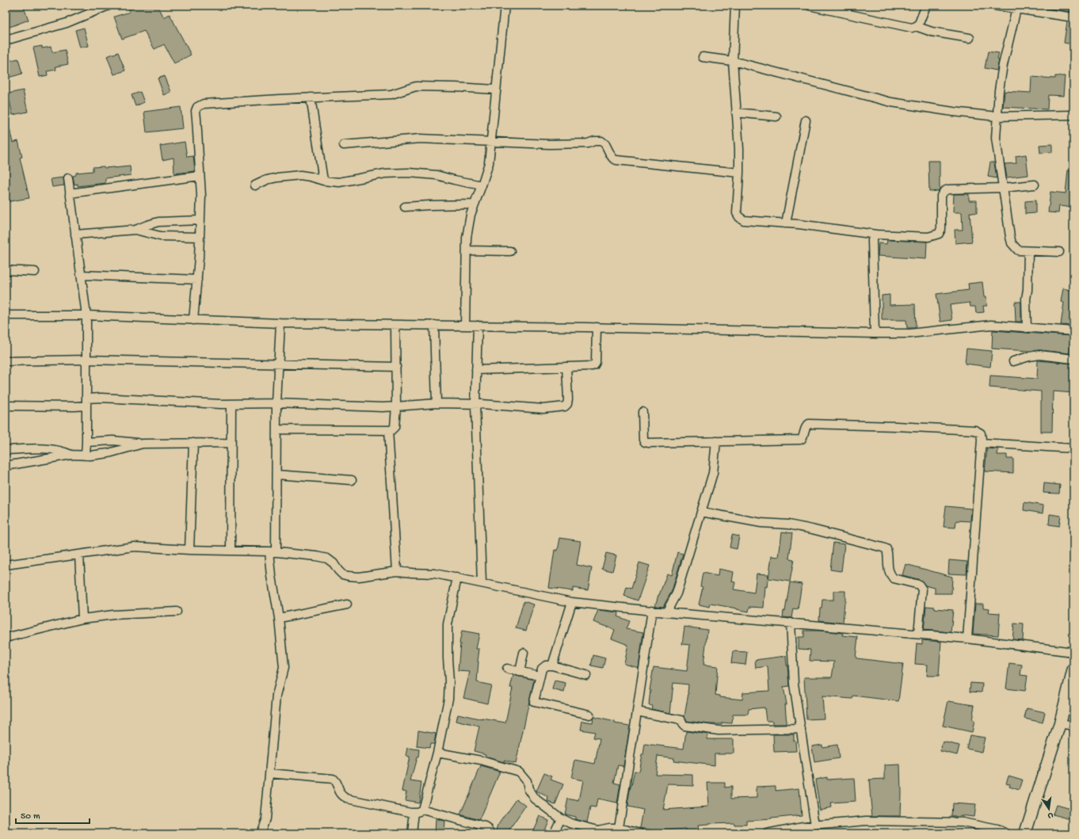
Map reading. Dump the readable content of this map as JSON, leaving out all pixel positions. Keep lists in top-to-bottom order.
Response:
{
  "scale_bar": "50 m",
  "north": "bottom"
}
